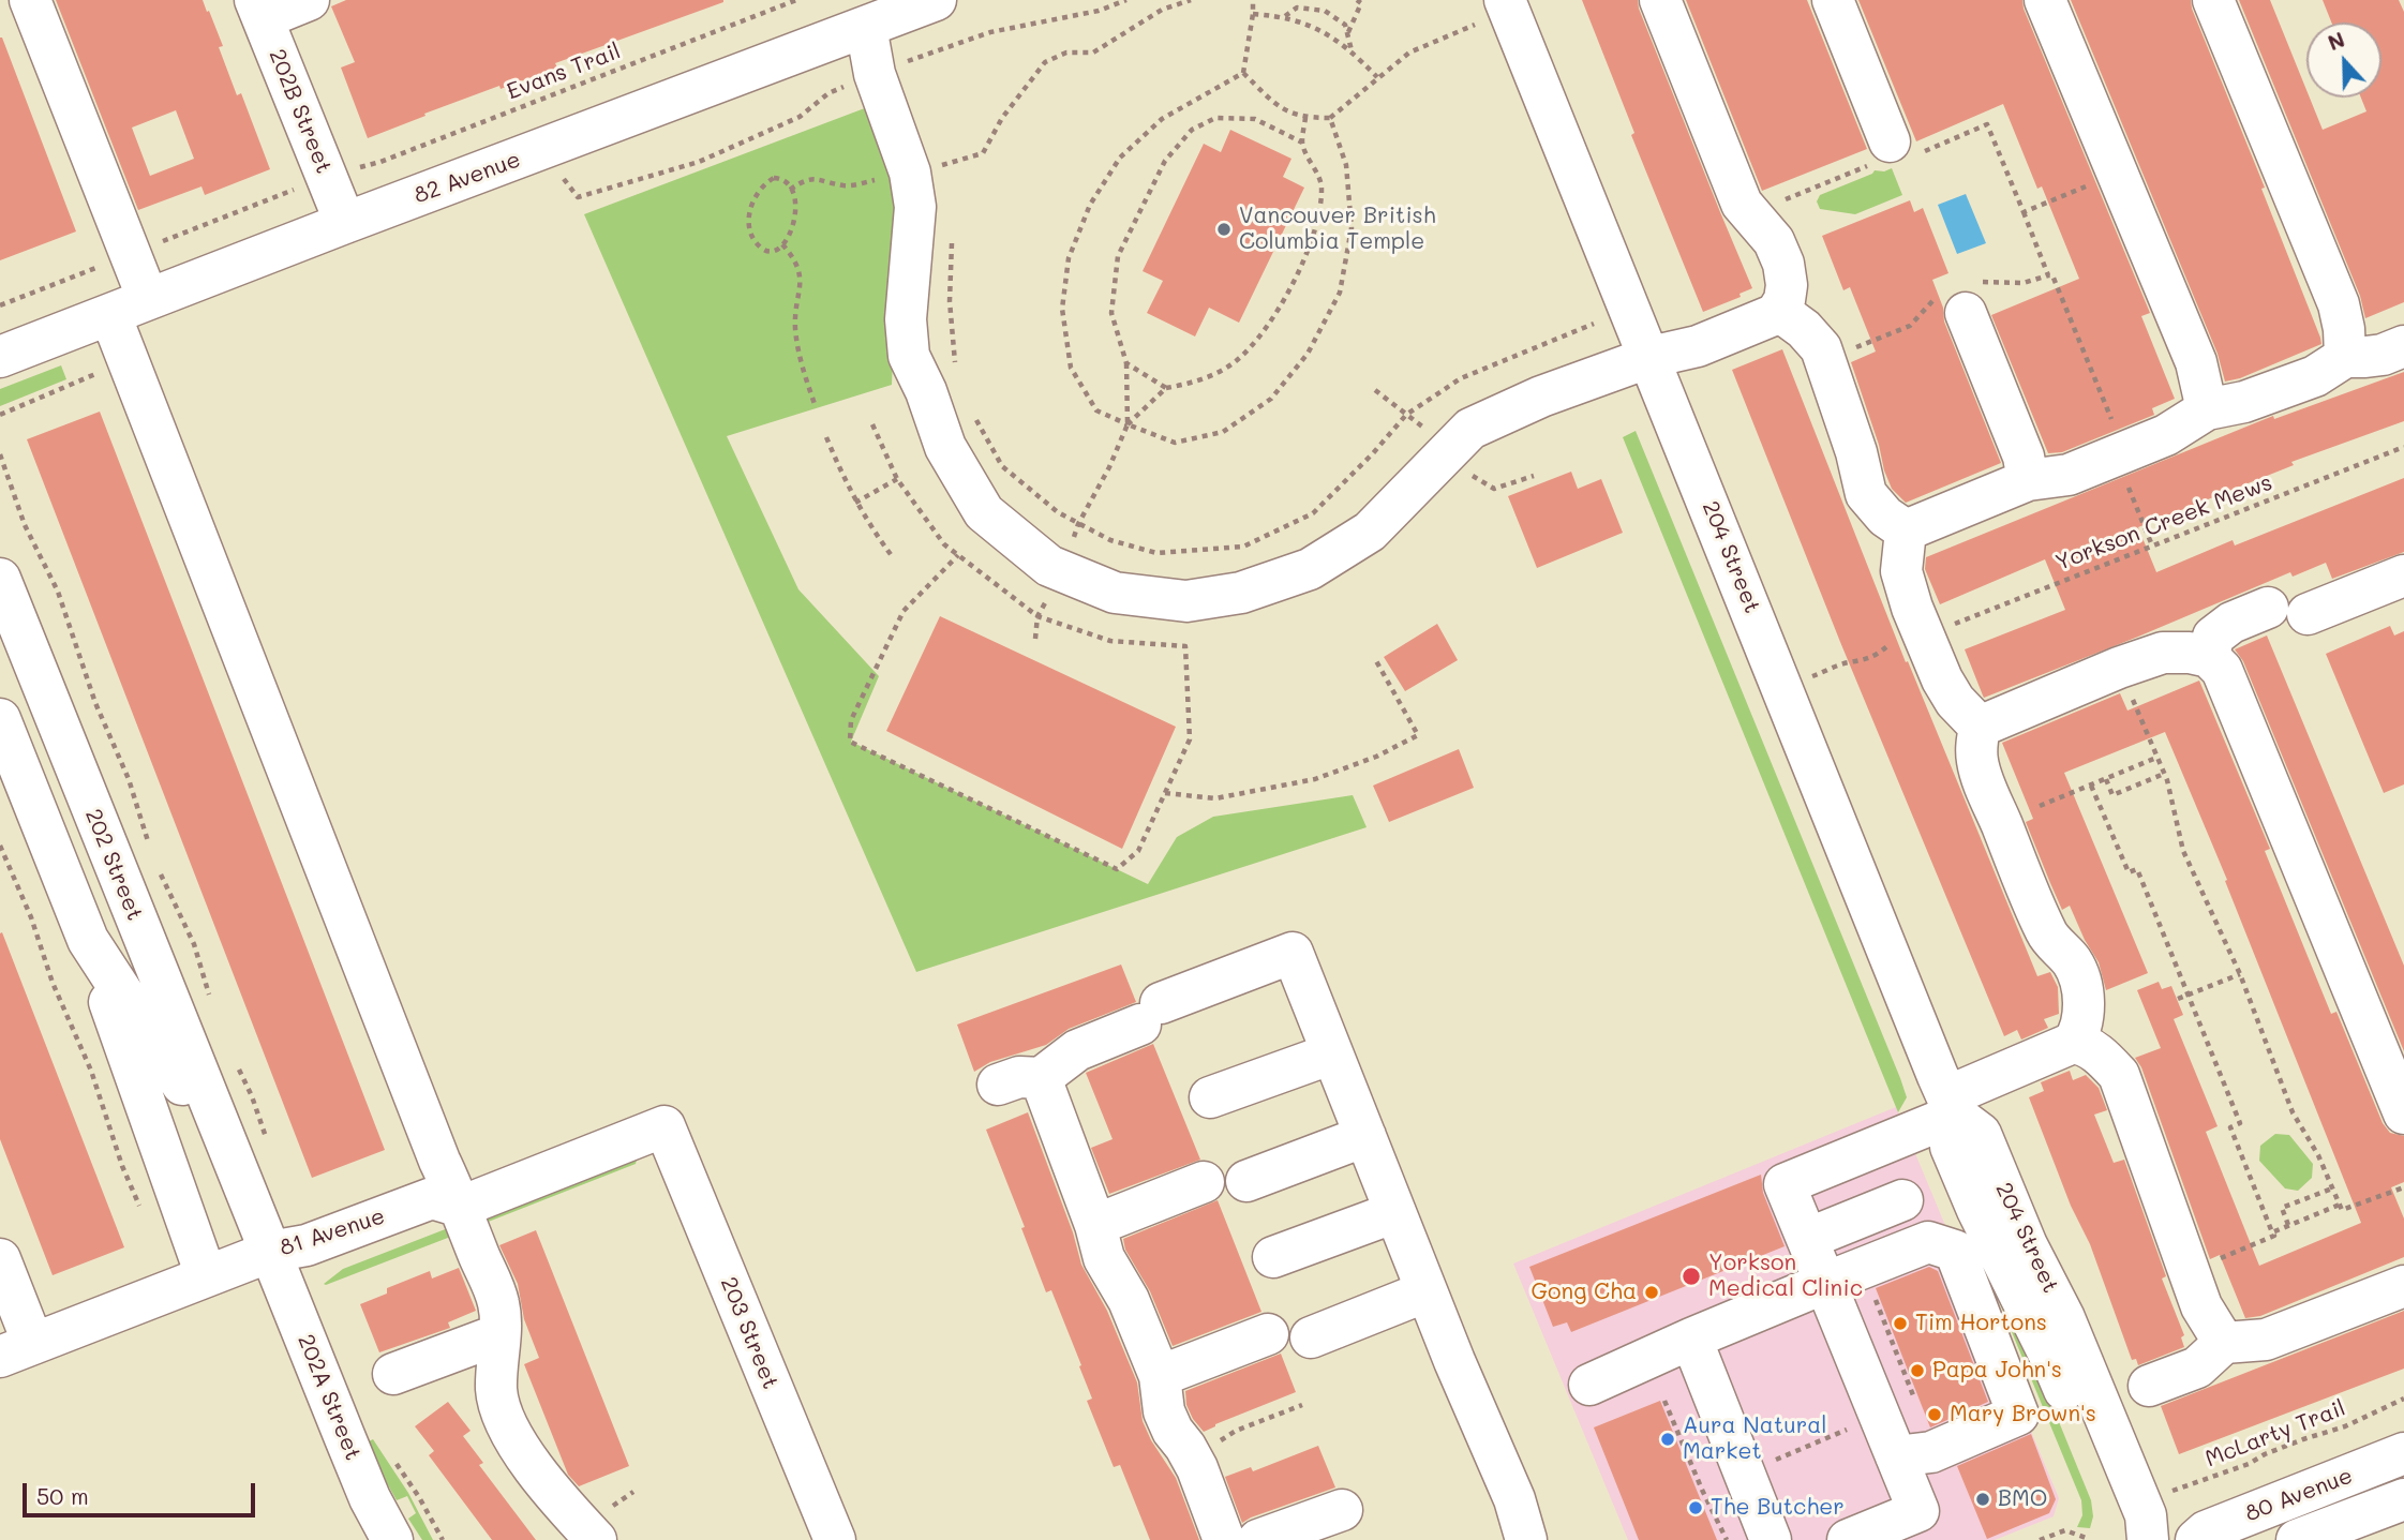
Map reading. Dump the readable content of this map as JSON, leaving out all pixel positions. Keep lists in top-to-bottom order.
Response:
{
  "streets": {
    "street": [
      "202B Street",
      "82 Avenue",
      "204 Street",
      "202 Street",
      "81 Avenue",
      "203 Street",
      "202A Street",
      "80 Avenue"
    ],
    "path": ["Evans Trail", "Yorkson Creek Mews", "McLarty Trail"]
  },
  "crossings": [
    ["202B Street", "82 Avenue"],
    ["202 Street", "81 Avenue"],
    ["202 Street", "202A Street"],
    ["81 Avenue", "203 Street"],
    ["81 Avenue", "202A Street"]
  ],
  "places": [
    "Vancouver British Columbia Temple",
    "Yorkson Medical Clinic",
    "Gong Cha",
    "Tim Hortons",
    "Papa John's",
    "Mary Brown's",
    "Aura Natural Market",
    "BMO",
    "The Butcher"
  ],
  "scale_bar": "50 m",
  "north": "top"
}
